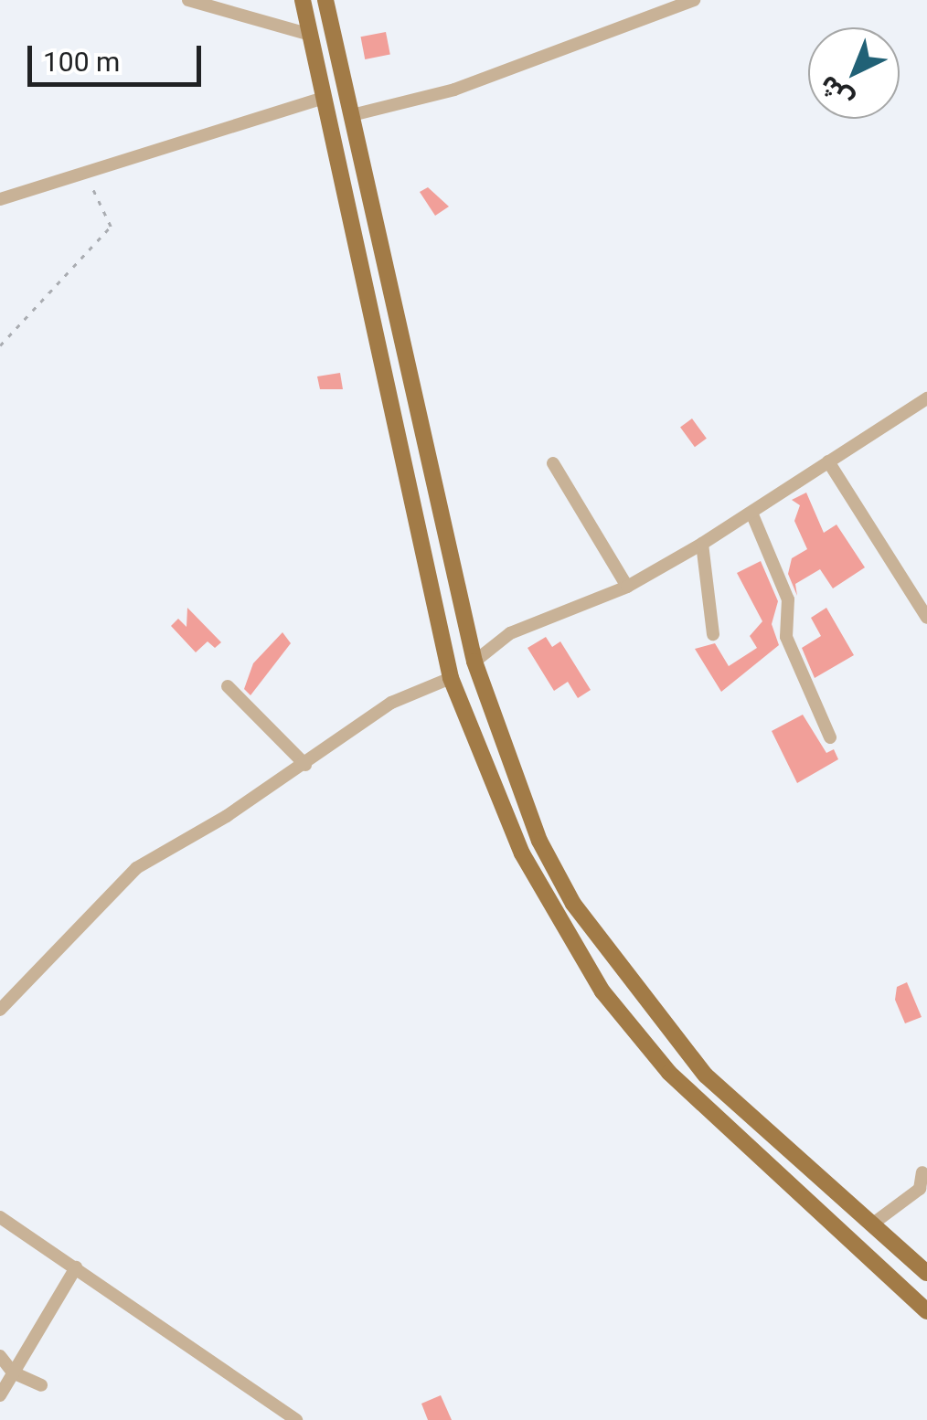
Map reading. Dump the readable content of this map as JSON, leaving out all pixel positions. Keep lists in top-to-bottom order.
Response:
{
  "scale_bar": "100 m",
  "north": "bottom left"
}
